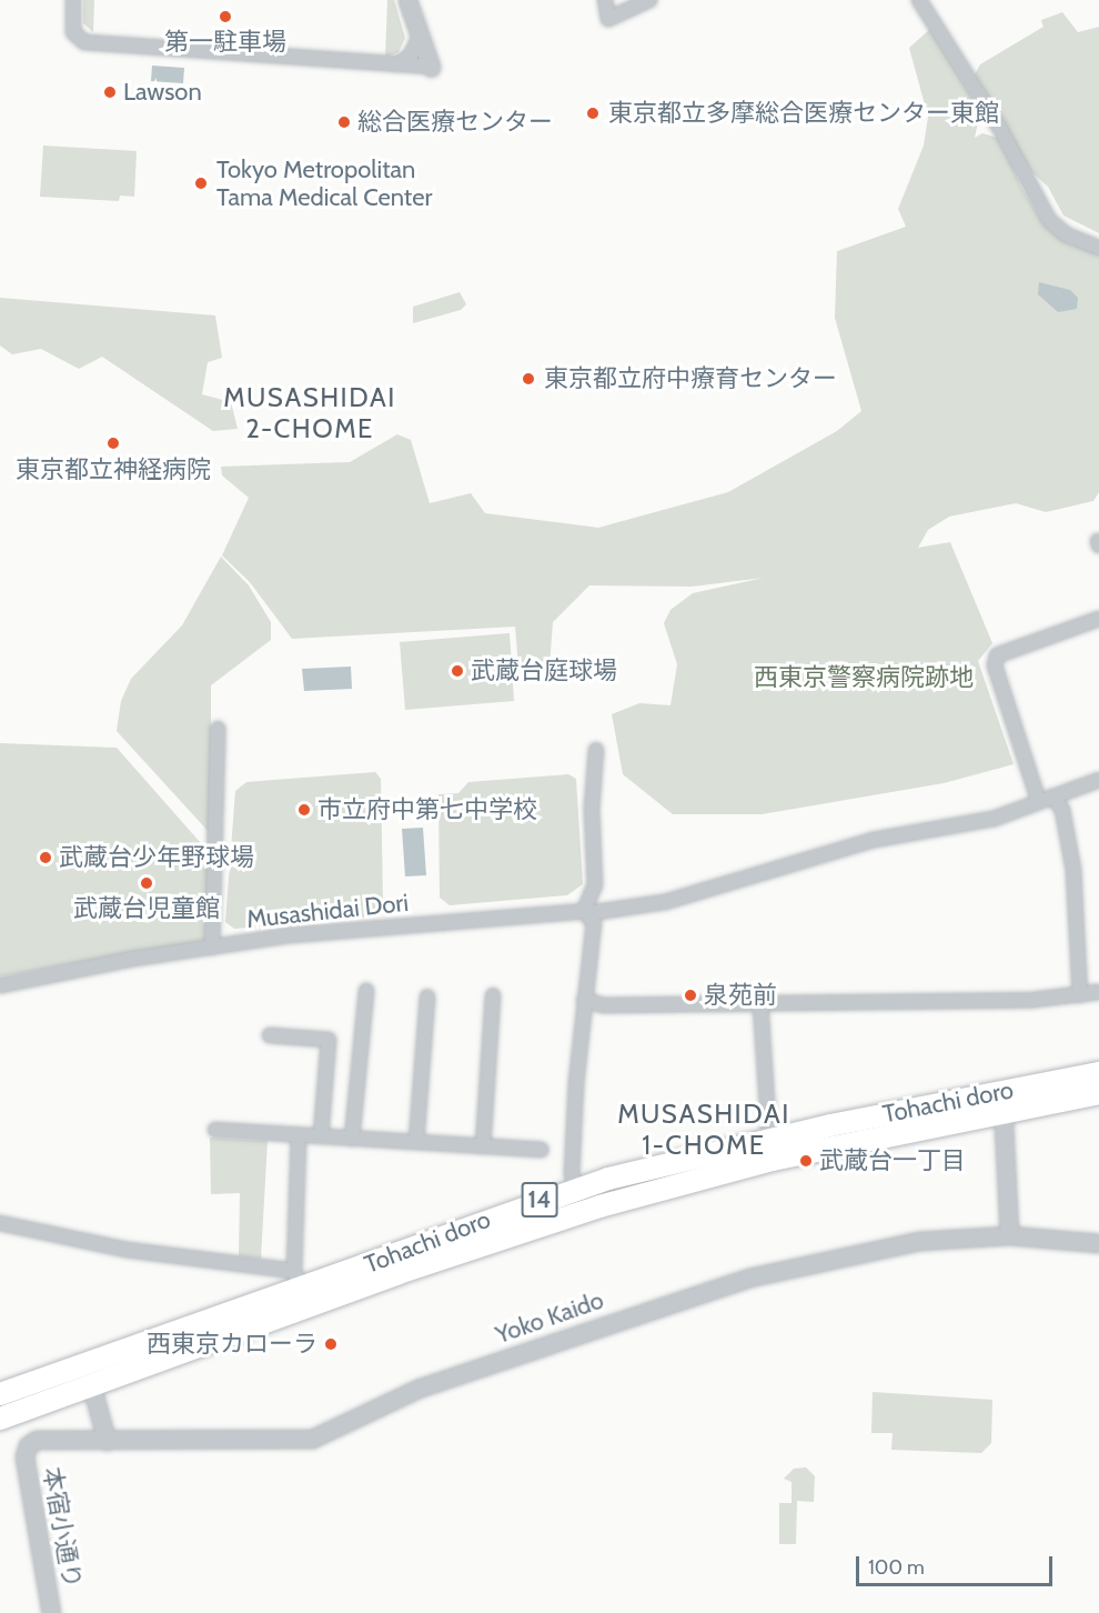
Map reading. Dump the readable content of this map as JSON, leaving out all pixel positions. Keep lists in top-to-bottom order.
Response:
{
  "streets": {
    "main road": ["Tohachi doro", "14"],
    "street": ["Musashidai Dori", "Yoko Kaido", "本宿小通り"]
  },
  "crossings": [
    ["Yoko Kaido", "本宿小通り"]
  ],
  "districts": ["MUSASHIDAI 2-CHOME", "MUSASHIDAI 1-CHOME"],
  "parks": ["西東京警察病院跡地"],
  "places": [
    "第一駐車場",
    "Lawson",
    "東京都立多摩総合医療センター東館",
    "総合医療センター",
    "Tokyo Metropolitan Tama Medical Center",
    "東京都立府中療育センター",
    "東京都立神経病院",
    "武蔵台庭球場",
    "市立府中第七中学校",
    "武蔵台少年野球場",
    "武蔵台児童館",
    "泉苑前",
    "武蔵台一丁目",
    "西東京カローラ"
  ],
  "scale_bar": "100 m"
}
